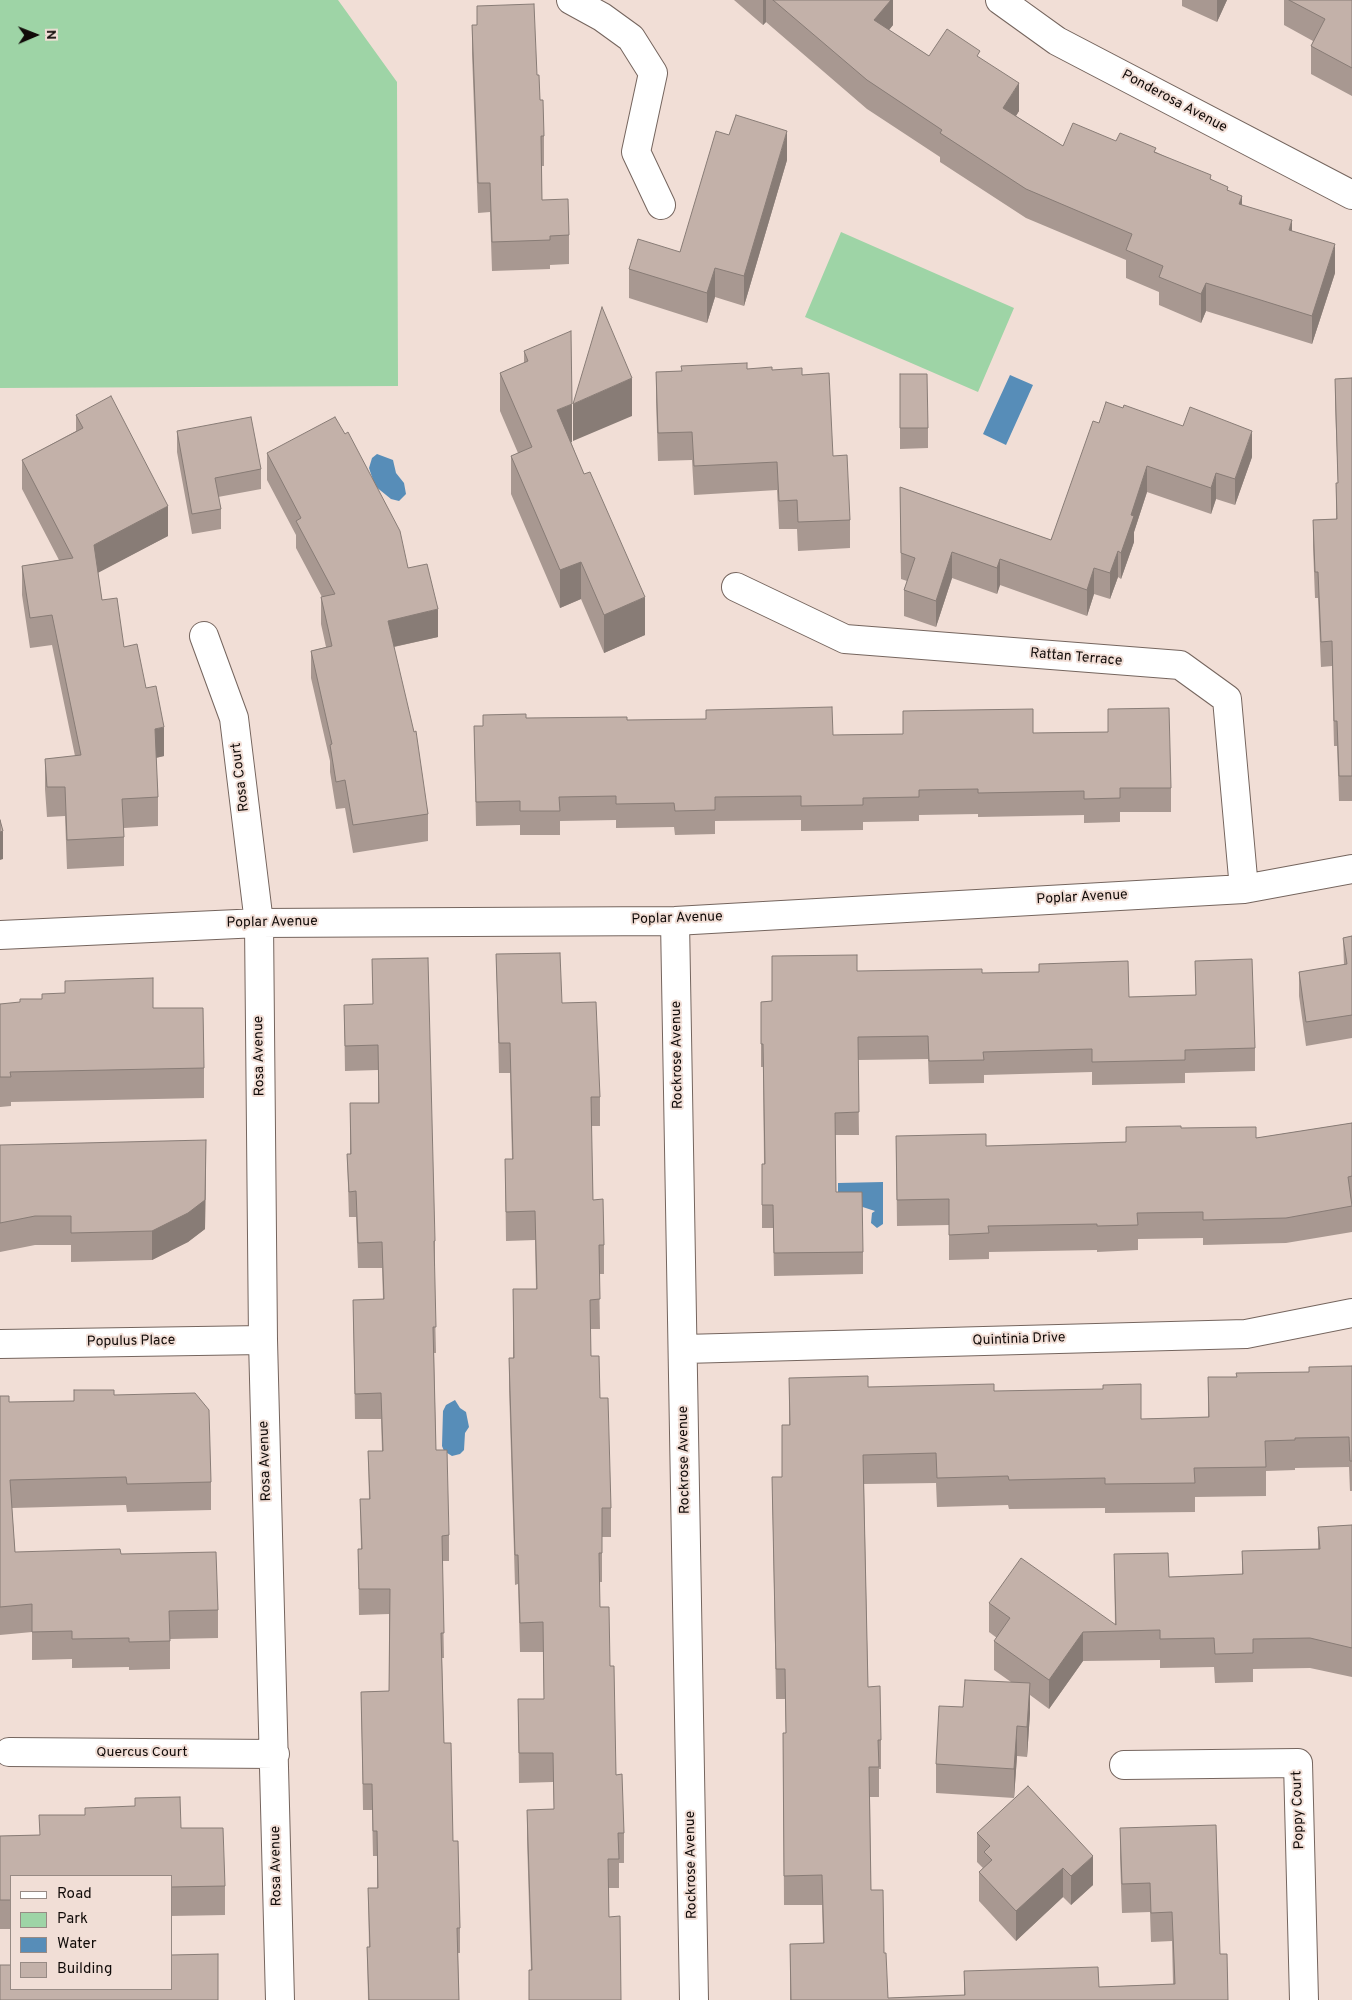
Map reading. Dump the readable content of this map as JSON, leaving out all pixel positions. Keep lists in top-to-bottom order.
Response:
{
  "streets": {
    "street": [
      "Ponderosa Avenue",
      "Rattan Terrace",
      "Rosa Court",
      "Poplar Avenue",
      "Rockrose Avenue",
      "Rosa Avenue",
      "Quintinia Drive",
      "Populus Place",
      "Quercus Court",
      "Poppy Court"
    ]
  },
  "crossings": [
    ["Rattan Terrace", "Poplar Avenue"],
    ["Rosa Court", "Poplar Avenue"],
    ["Rosa Court", "Rosa Avenue"],
    ["Poplar Avenue", "Rockrose Avenue"],
    ["Poplar Avenue", "Rosa Avenue"],
    ["Rockrose Avenue", "Quintinia Drive"],
    ["Rosa Avenue", "Populus Place"],
    ["Rosa Avenue", "Quercus Court"]
  ],
  "legend": [
    "Road",
    "Park",
    "Water",
    "Building"
  ],
  "north": "right"
}
